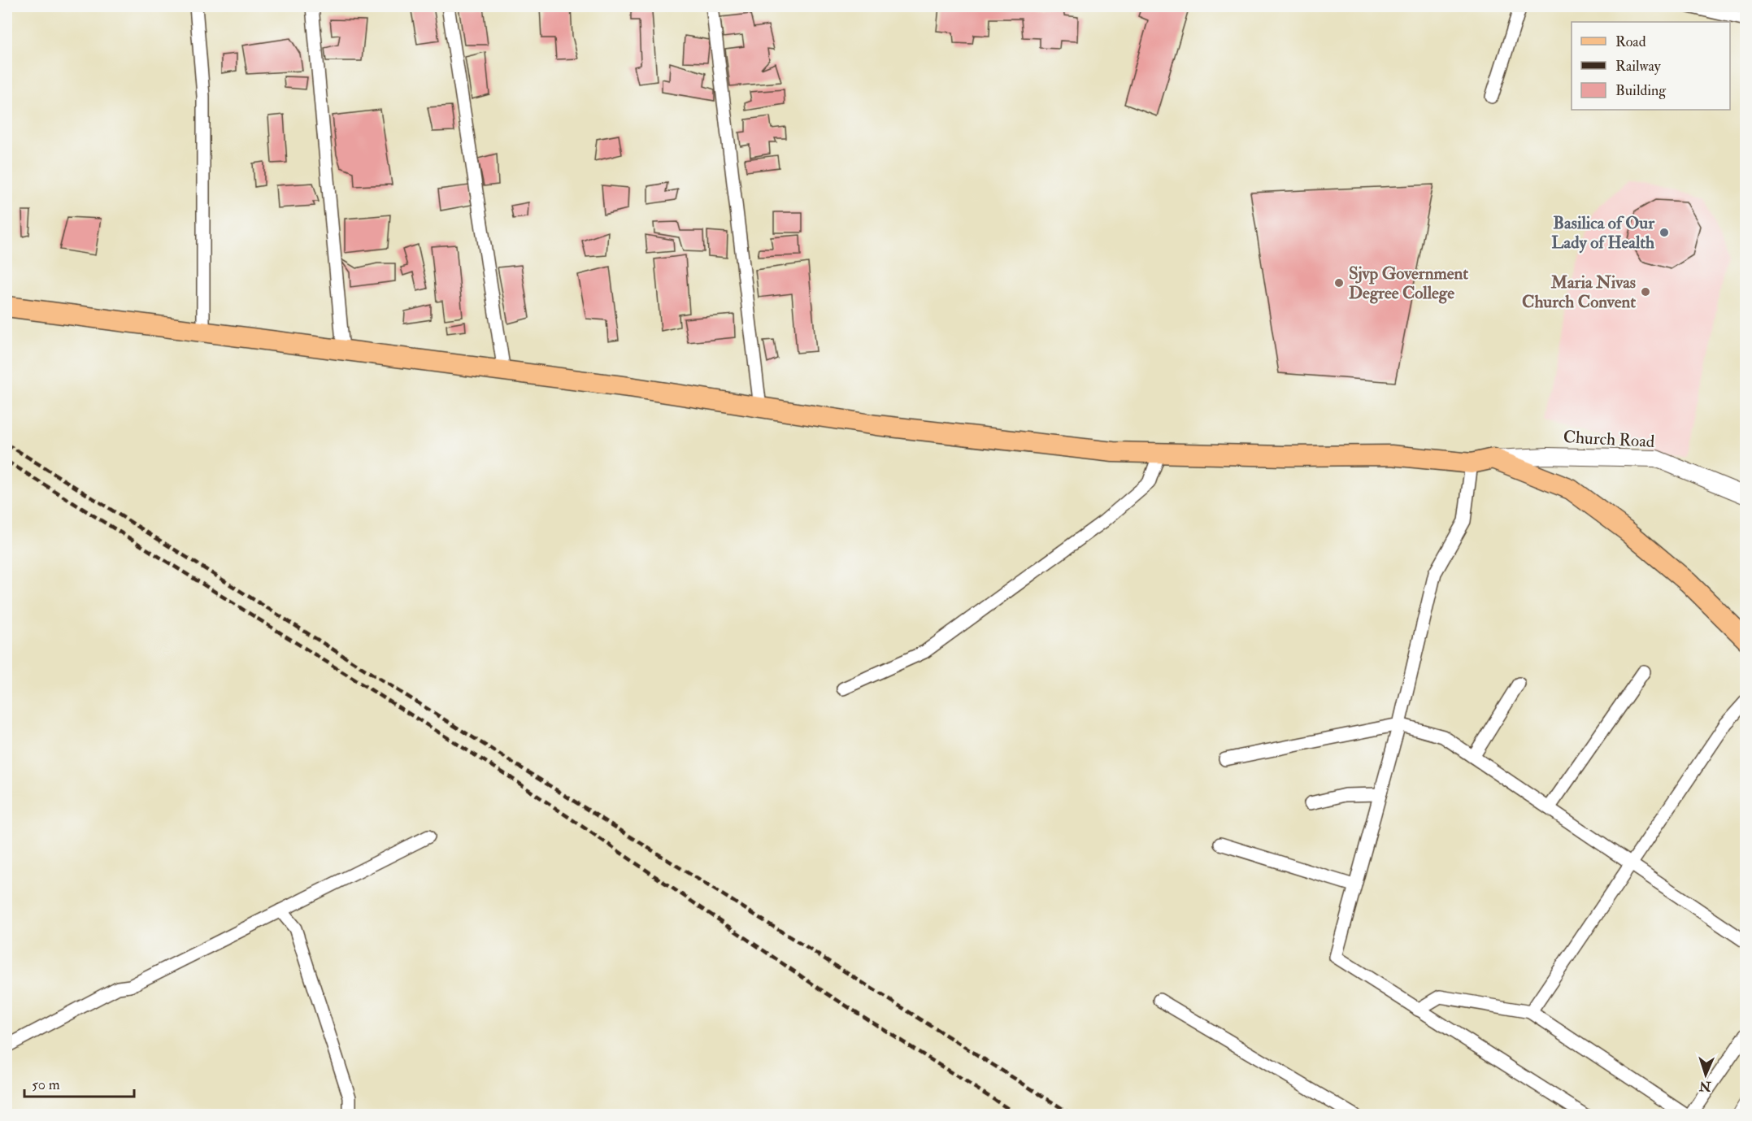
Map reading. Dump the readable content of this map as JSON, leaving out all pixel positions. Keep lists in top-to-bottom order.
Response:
{
  "streets": {
    "street": ["Church Road"]
  },
  "places": ["Basilica of Our Lady of Health", "Sjvp Government Degree College", "Maria Nivas Church Convent"],
  "legend": ["Road", "Railway", "Building"],
  "scale_bar": "50 m",
  "north": "bottom"
}
